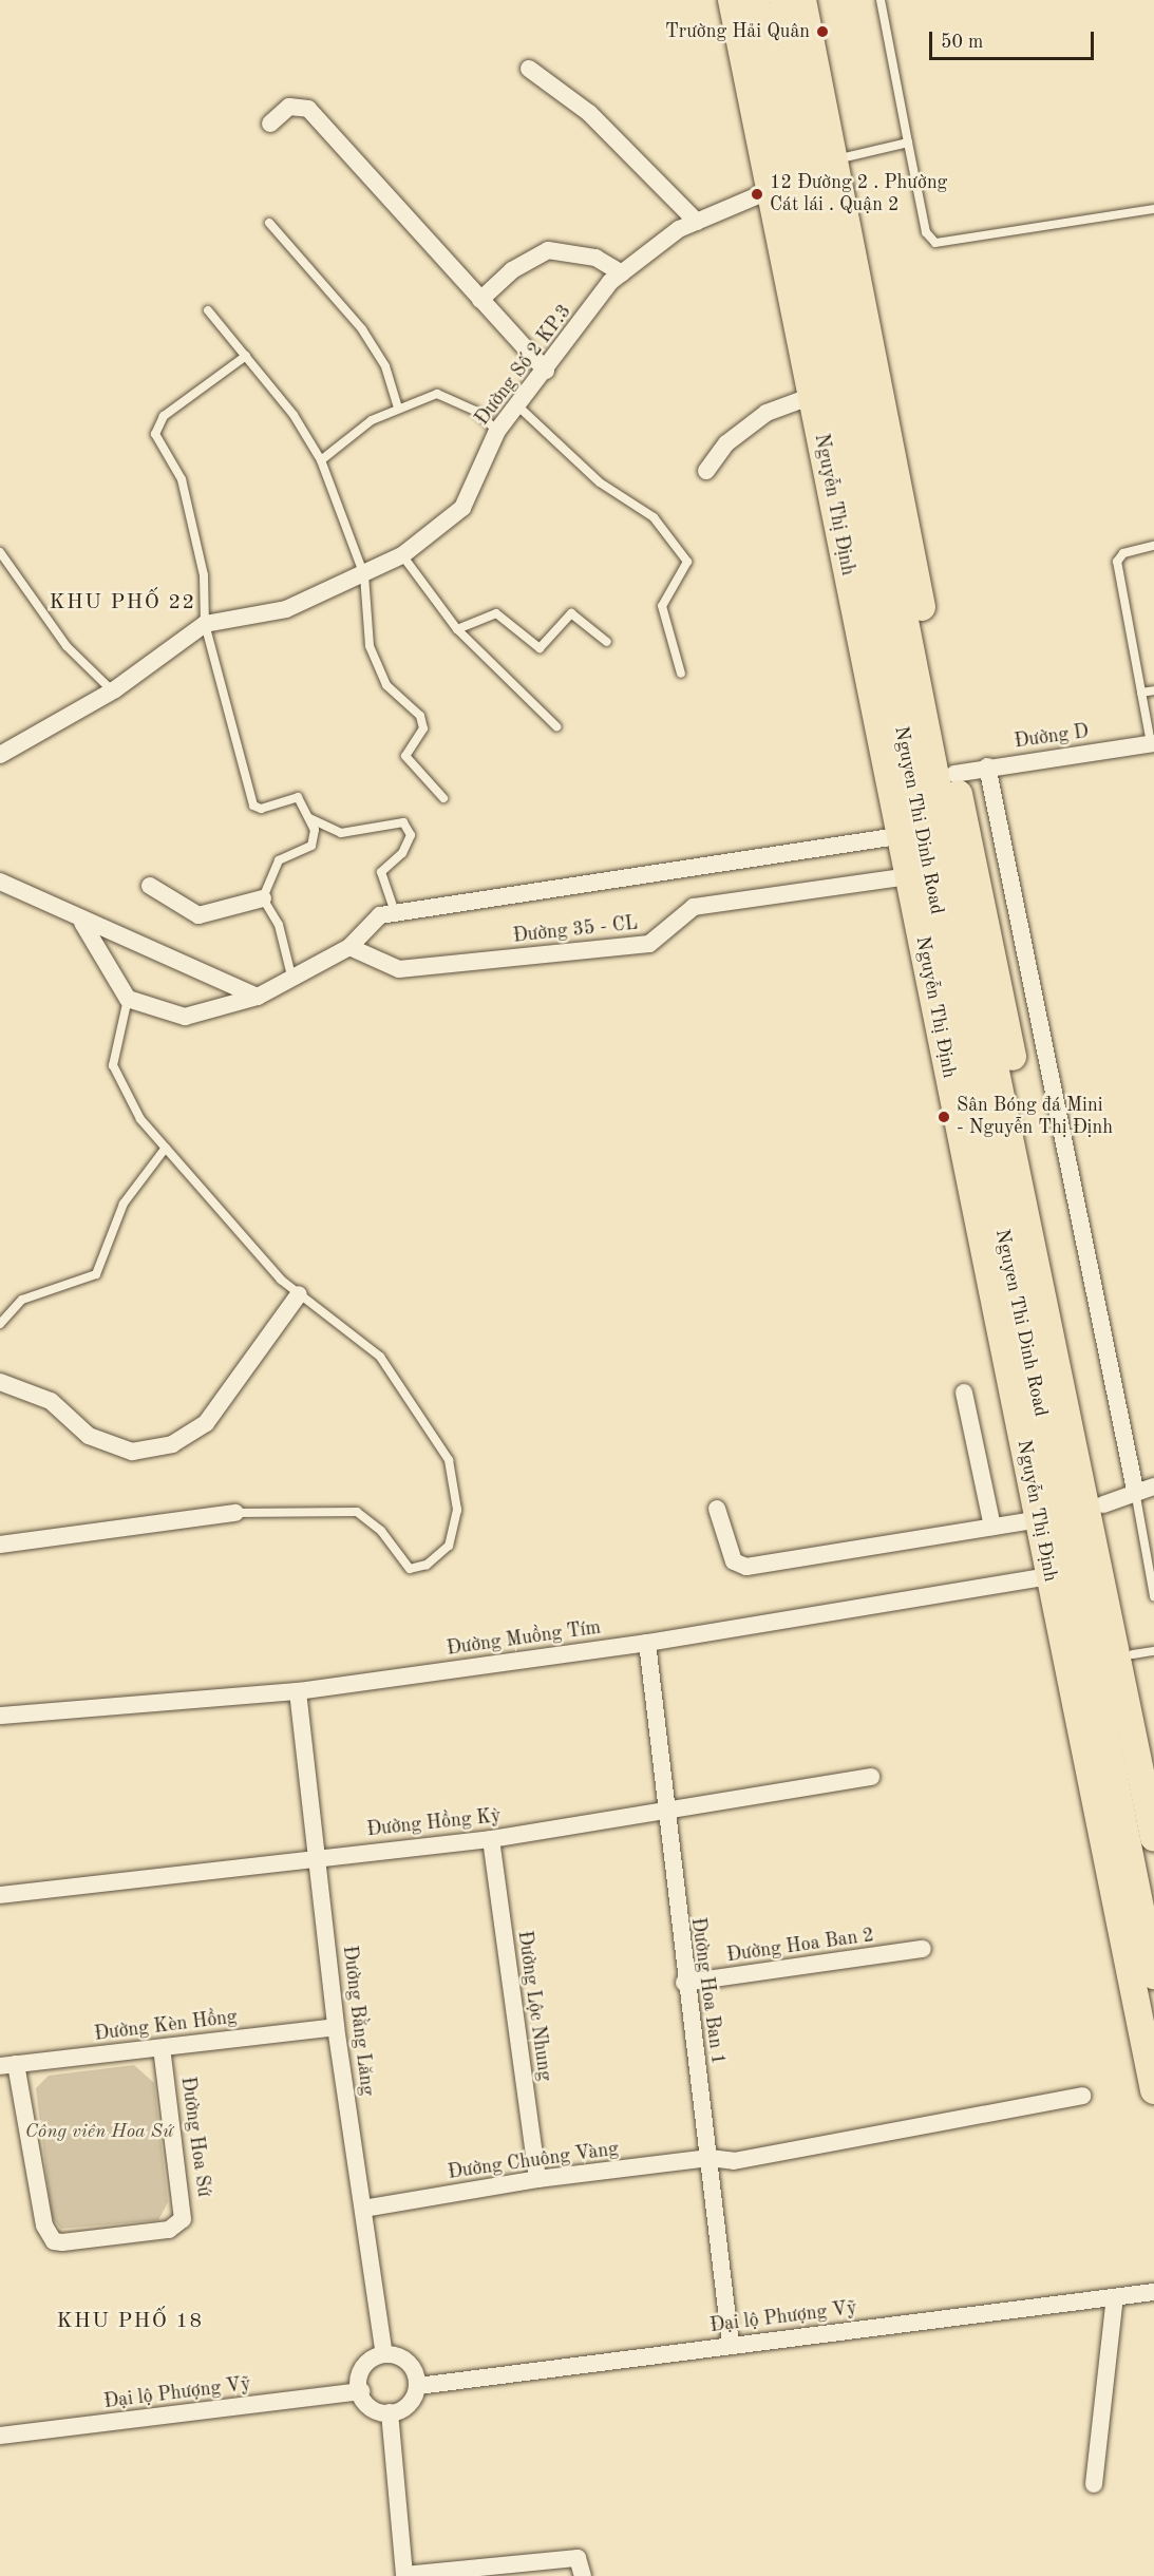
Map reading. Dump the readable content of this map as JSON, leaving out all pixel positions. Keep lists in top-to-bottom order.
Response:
{
  "streets": {
    "main road": ["Nguyễn Thị Định", "Nguyen Thi Dinh Road"],
    "street": [
      "Đường Số 2 KP.3",
      "Đường D",
      "Đường 35 - CL",
      "Đường Muồng Tím",
      "Đường Hồng Kỳ",
      "Đường Hoa Ban 2",
      "Đường Hoa Ban 1",
      "Đường Lộc Nhung",
      "Đường Bằng Lăng",
      "Đường Kèn Hồng",
      "Đường Hoa Sứ",
      "Đường Chuông Vàng",
      "Đại lộ Phượng Vỹ"
    ]
  },
  "crossings": [
    ["Đường Số 2 KP.3", "Nguyễn Thị Định"],
    ["Đường Số 2 KP.3", "Nguyen Thi Dinh Road"],
    ["Nguyễn Thị Định", "Đường D"],
    ["Nguyễn Thị Định", "Nguyen Thi Dinh Road"],
    ["Nguyễn Thị Định", "Đường 35 - CL"],
    ["Nguyễn Thị Định", "Đường Muồng Tím"],
    ["Nguyen Thi Dinh Road", "Đường 35 - CL"],
    ["Nguyen Thi Dinh Road", "Đường Muồng Tím"],
    ["Đường Muồng Tím", "Đường Hoa Ban 1"],
    ["Đường Muồng Tím", "Đường Bằng Lăng"],
    ["Đường Hồng Kỳ", "Đường Hoa Ban 1"],
    ["Đường Hồng Kỳ", "Đường Lộc Nhung"],
    ["Đường Hồng Kỳ", "Đường Bằng Lăng"],
    ["Đường Hoa Ban 2", "Đường Hoa Ban 1"],
    ["Đường Hoa Ban 1", "Đường Chuông Vàng"],
    ["Đường Hoa Ban 1", "Đại lộ Phượng Vỹ"],
    ["Đường Lộc Nhung", "Đường Chuông Vàng"],
    ["Đường Bằng Lăng", "Đường Kèn Hồng"],
    ["Đường Bằng Lăng", "Đường Chuông Vàng"],
    ["Đường Bằng Lăng", "Đại lộ Phượng Vỹ"],
    ["Đường Kèn Hồng", "Đường Hoa Sứ"]
  ],
  "districts": ["KHU PHỐ 22", "KHU PHỐ 18"],
  "parks": ["Công viên Hoa Sứ"],
  "places": ["Trường Hải Quân", "12 Đường 2 . Phường Cát lái . Quận 2", "Sân Bóng đá Mini - Nguyễn Thị Định"],
  "scale_bar": "50 m"
}
